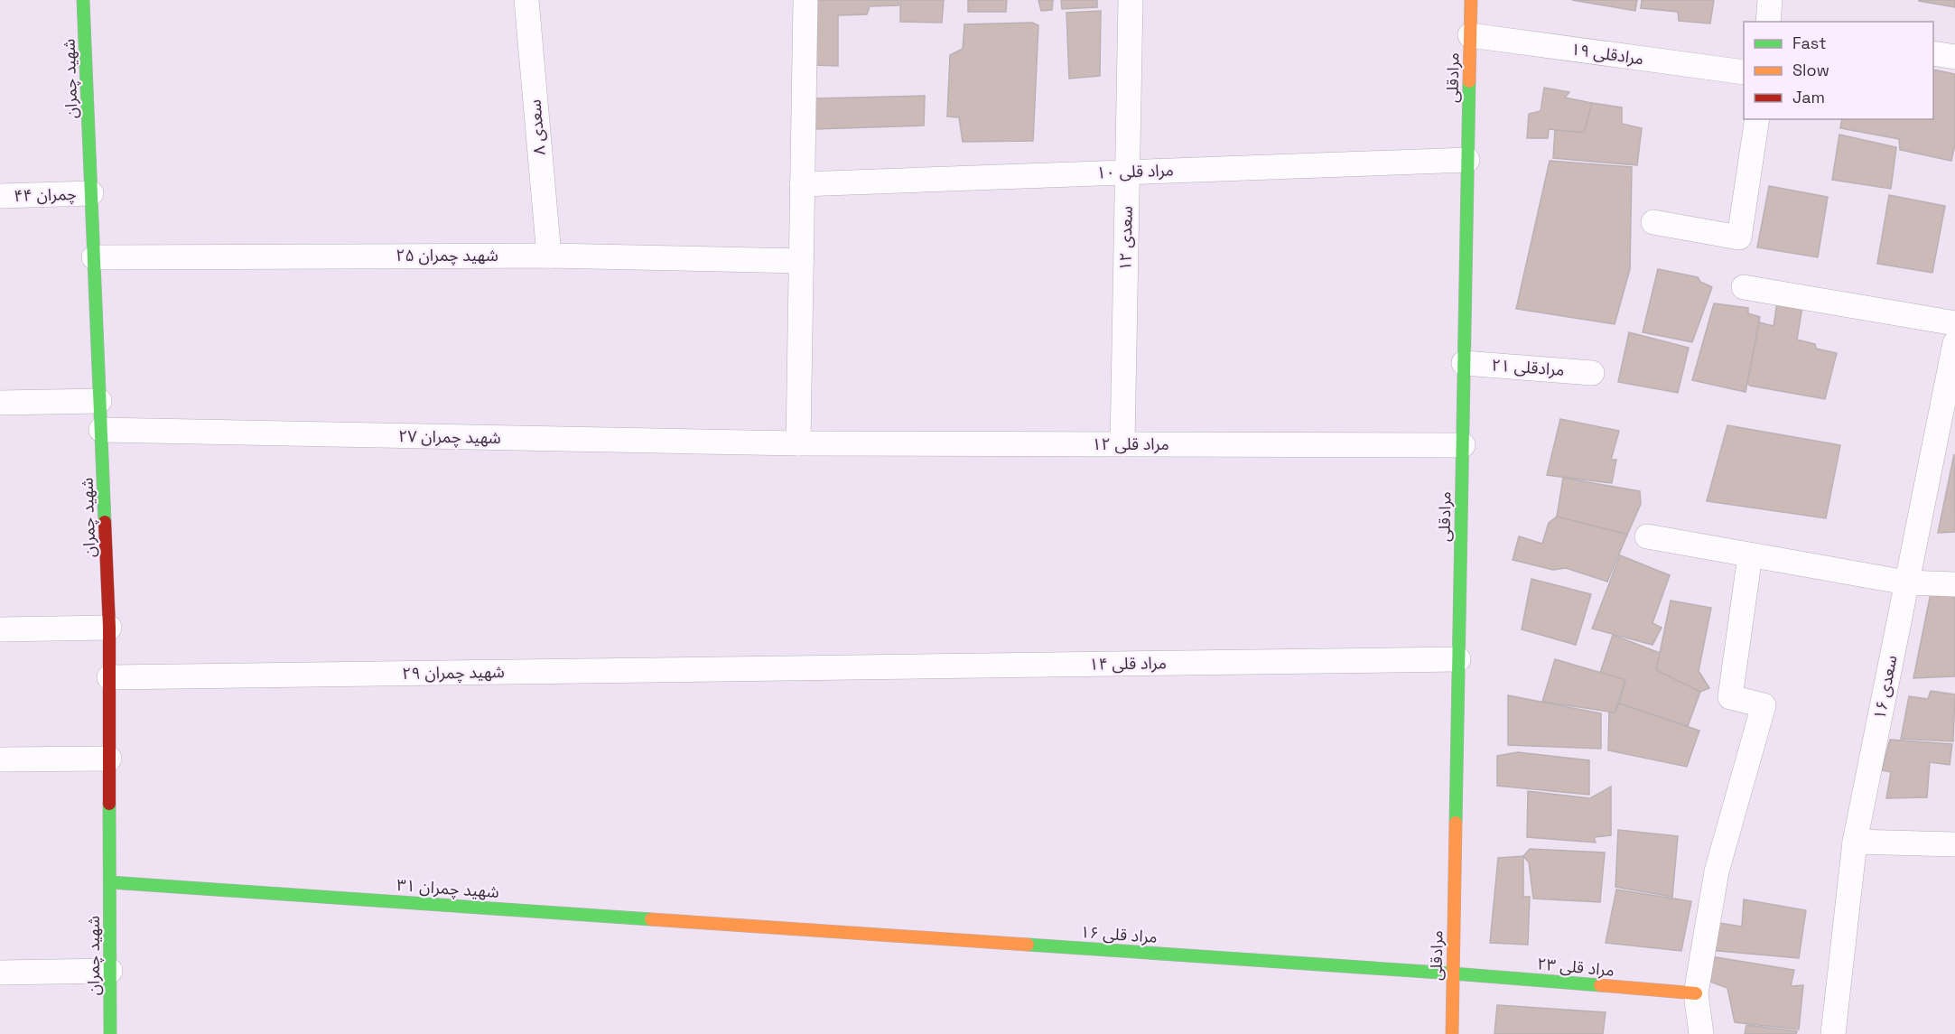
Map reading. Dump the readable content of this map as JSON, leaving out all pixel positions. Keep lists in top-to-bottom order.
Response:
{
  "streets": {
    "street": [
      "مرادقلی ۱۹",
      "مرادقلی",
      "شهید چمران",
      "سعدی ۸",
      "مراد قلی ۱۰",
      "چمران ۴۴",
      "سعدی ۱۲",
      "شهید چمران ۲۵",
      "مرادقلی ۲۱",
      "شهید چمران ۲۷",
      "مراد قلی ۱۲",
      "مراد قلی ۱۴",
      "شهید چمران ۲۹",
      "سعدی ۱۶",
      "شهید چمران ۳۱",
      "مراد قلی ۱۶",
      "مراد قلی ۲۳"
    ]
  },
  "crossings": [
    ["مرادقلی ۱۹", "مرادقلی"],
    ["مرادقلی", "مراد قلی ۱۰"],
    ["مرادقلی", "مرادقلی ۲۱"],
    ["مرادقلی", "مراد قلی ۱۲"],
    ["مرادقلی", "مراد قلی ۱۴"],
    ["مرادقلی", "مراد قلی ۱۶"],
    ["مرادقلی", "مراد قلی ۲۳"],
    ["شهید چمران", "چمران ۴۴"],
    ["شهید چمران", "شهید چمران ۲۵"],
    ["شهید چمران", "شهید چمران ۲۷"],
    ["شهید چمران", "شهید چمران ۲۹"],
    ["شهید چمران", "شهید چمران ۳۱"],
    ["سعدی ۸", "شهید چمران ۲۵"],
    ["مراد قلی ۱۰", "سعدی ۱۲"],
    ["سعدی ۱۲", "مراد قلی ۱۲"],
    ["شهید چمران ۲۷", "مراد قلی ۱۲"],
    ["مراد قلی ۱۴", "شهید چمران ۲۹"],
    ["شهید چمران ۳۱", "مراد قلی ۱۶"],
    ["مراد قلی ۱۶", "مراد قلی ۲۳"]
  ],
  "legend": ["Fast", "Slow", "Jam"]
}
